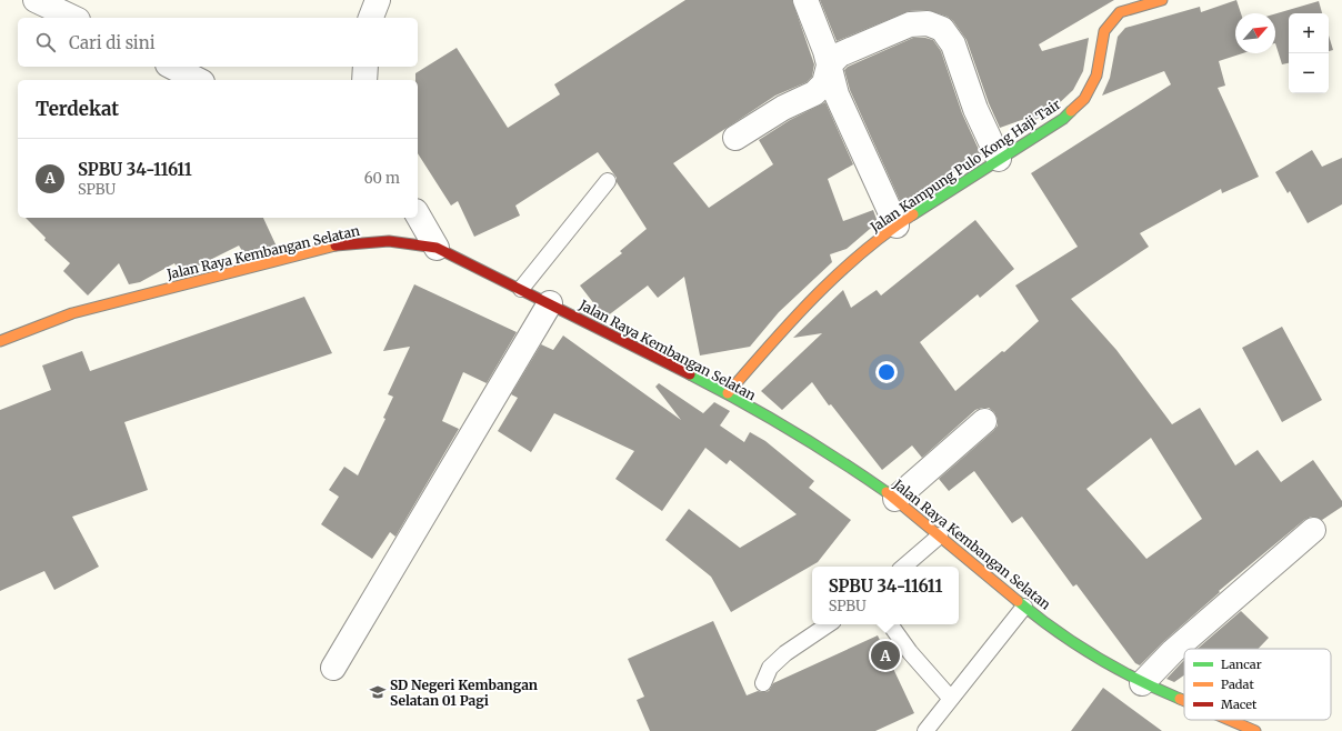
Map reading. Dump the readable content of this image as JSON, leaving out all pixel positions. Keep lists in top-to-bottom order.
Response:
{
  "streets": {
    "main road": ["Jalan Kampung Pulo Kong Haji Tair", "Jalan Raya Kembangan Selatan"]
  },
  "crossings": [
    ["Jalan Kampung Pulo Kong Haji Tair", "Jalan Raya Kembangan Selatan"]
  ],
  "places": {
    "school or university": ["SD Negeri Kembangan Selatan 01 Pagi"]
  },
  "legend": ["Lancar", "Padat", "Macet"],
  "north": "top right",
  "page": {
    "map_buttons": ["+", "−"],
    "search": "Cari di sini",
    "heading": "Terdekat",
    "list": [
      {
        "mark": "A",
        "name": "SPBU 34-11611",
        "note": "SPBU",
        "value": "60 m"
      }
    ],
    "popup": ["SPBU 34-11611", "SPBU"],
    "pins": "A"
  }
}
